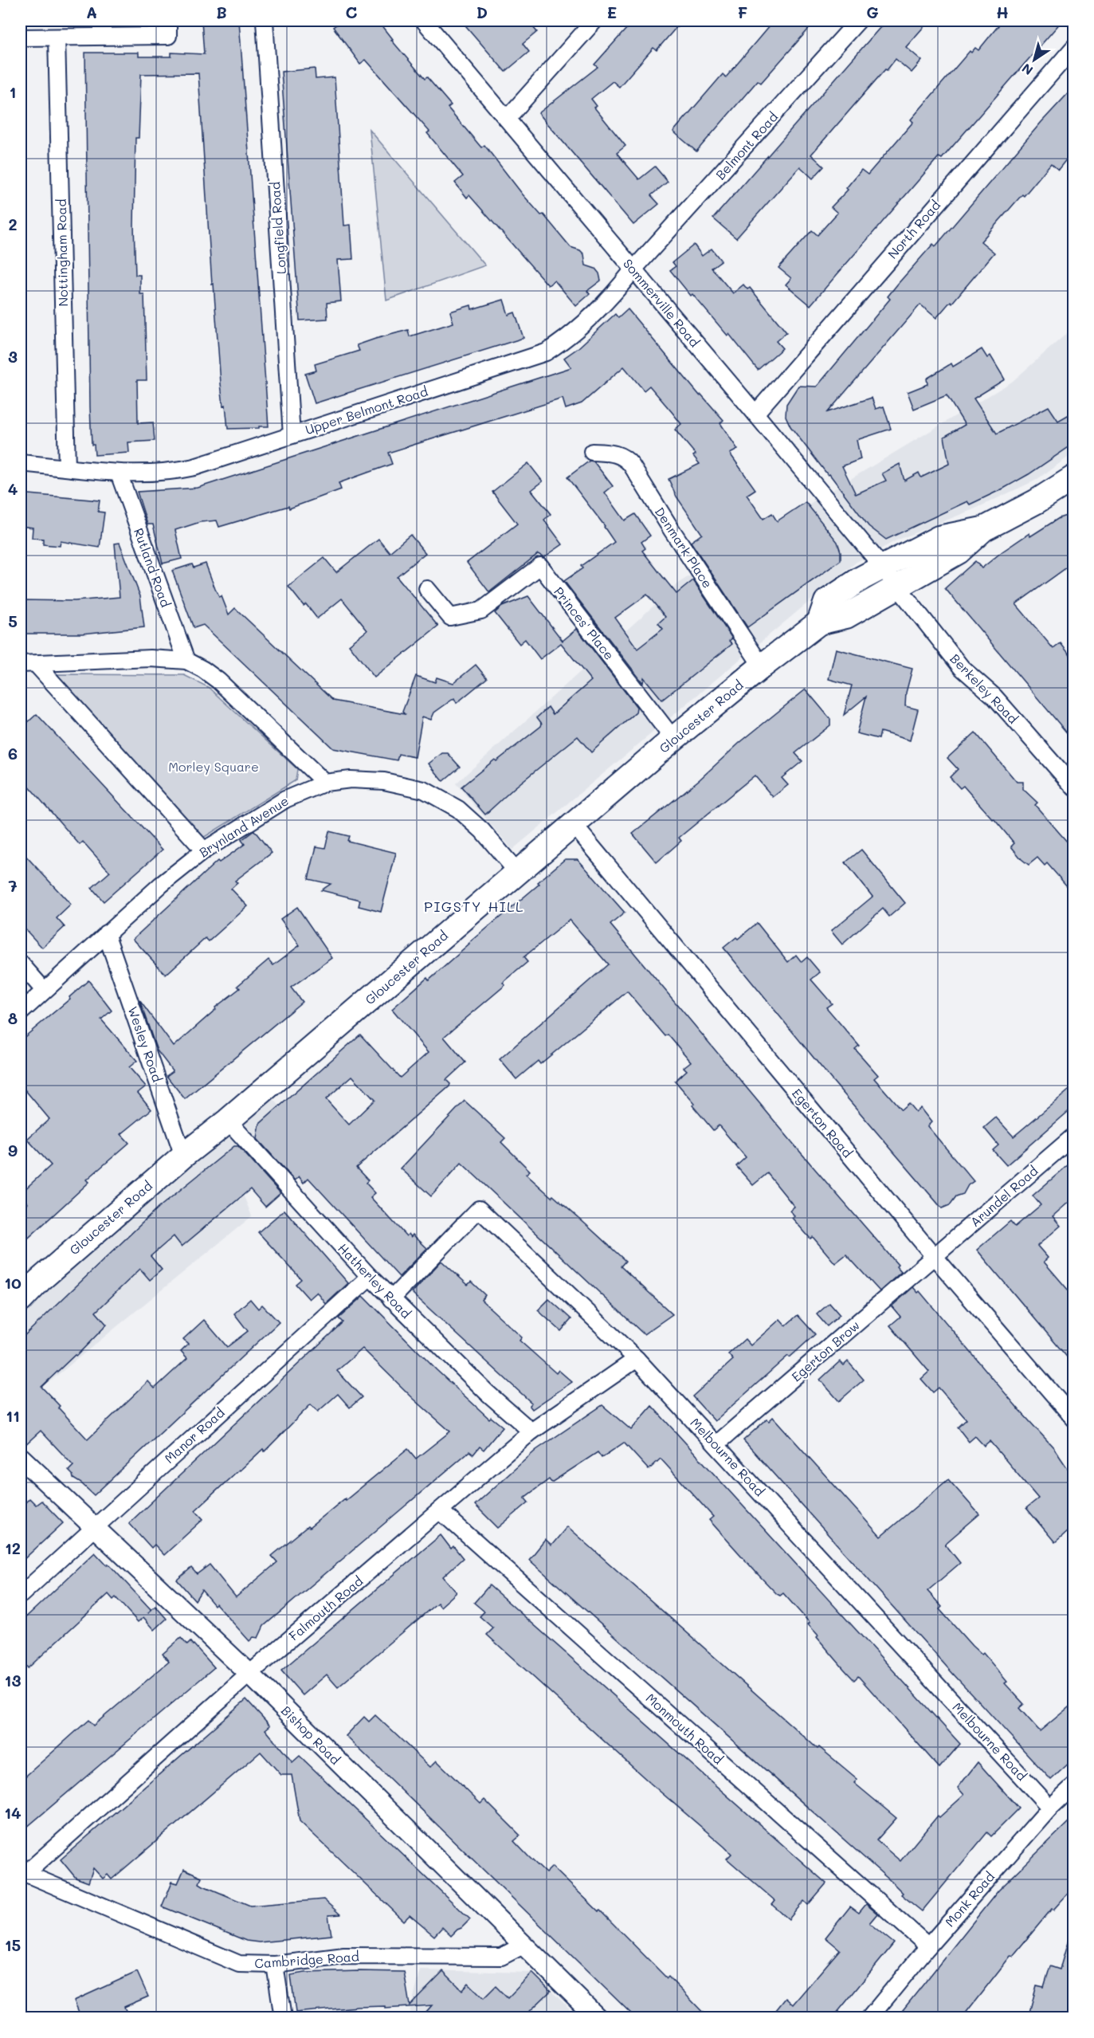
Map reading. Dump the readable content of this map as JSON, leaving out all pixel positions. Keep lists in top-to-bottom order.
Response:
{
  "streets": {
    "main road": ["Gloucester Road"],
    "street": [
      "Belmont Road",
      "Longfield Road",
      "North Road",
      "Nottingham Road",
      "Sommerville Road",
      "Upper Belmont Road",
      "Denmark Place",
      "Rutland Road",
      "Princes' Place",
      "Berkeley Road",
      "Brynland Avenue",
      "Wesley Road",
      "Egerton Road",
      "Arundel Road",
      "Hatherley Road",
      "Egerton Brow",
      "Manor Road",
      "Melbourne Road",
      "Falmouth Road",
      "Monmouth Road",
      "Bishop Road",
      "Monk Road",
      "Cambridge Road"
    ]
  },
  "crossings": [
    ["Belmont Road", "Sommerville Road"],
    ["Belmont Road", "Upper Belmont Road"],
    ["Longfield Road", "Upper Belmont Road"],
    ["North Road", "Sommerville Road"],
    ["Nottingham Road", "Upper Belmont Road"],
    ["Sommerville Road", "Upper Belmont Road"],
    ["Sommerville Road", "Berkeley Road"],
    ["Sommerville Road", "Gloucester Road"],
    ["Upper Belmont Road", "Rutland Road"],
    ["Denmark Place", "Gloucester Road"],
    ["Princes' Place", "Gloucester Road"],
    ["Berkeley Road", "Gloucester Road"],
    ["Gloucester Road", "Brynland Avenue"],
    ["Gloucester Road", "Wesley Road"],
    ["Gloucester Road", "Egerton Road"],
    ["Gloucester Road", "Hatherley Road"],
    ["Brynland Avenue", "Wesley Road"],
    ["Egerton Road", "Arundel Road"],
    ["Egerton Road", "Egerton Brow"],
    ["Arundel Road", "Egerton Brow"],
    ["Hatherley Road", "Manor Road"],
    ["Hatherley Road", "Melbourne Road"],
    ["Hatherley Road", "Falmouth Road"],
    ["Egerton Brow", "Melbourne Road"],
    ["Manor Road", "Bishop Road"],
    ["Melbourne Road", "Falmouth Road"],
    ["Melbourne Road", "Monk Road"],
    ["Falmouth Road", "Monmouth Road"],
    ["Falmouth Road", "Bishop Road"],
    ["Falmouth Road", "Cambridge Road"],
    ["Monmouth Road", "Monk Road"],
    ["Bishop Road", "Cambridge Road"]
  ],
  "districts": ["PIGSTY HILL"],
  "parks": ["Morley Square"],
  "north": "bottom left",
  "grid": {
    "columns": [
      "A",
      "B",
      "C",
      "D",
      "E",
      "F",
      "G",
      "H"
    ],
    "rows": [
      "1",
      "2",
      "3",
      "4",
      "5",
      "6",
      "7",
      "8",
      "9",
      "10",
      "11",
      "12",
      "13",
      "14",
      "15"
    ]
  }
}
